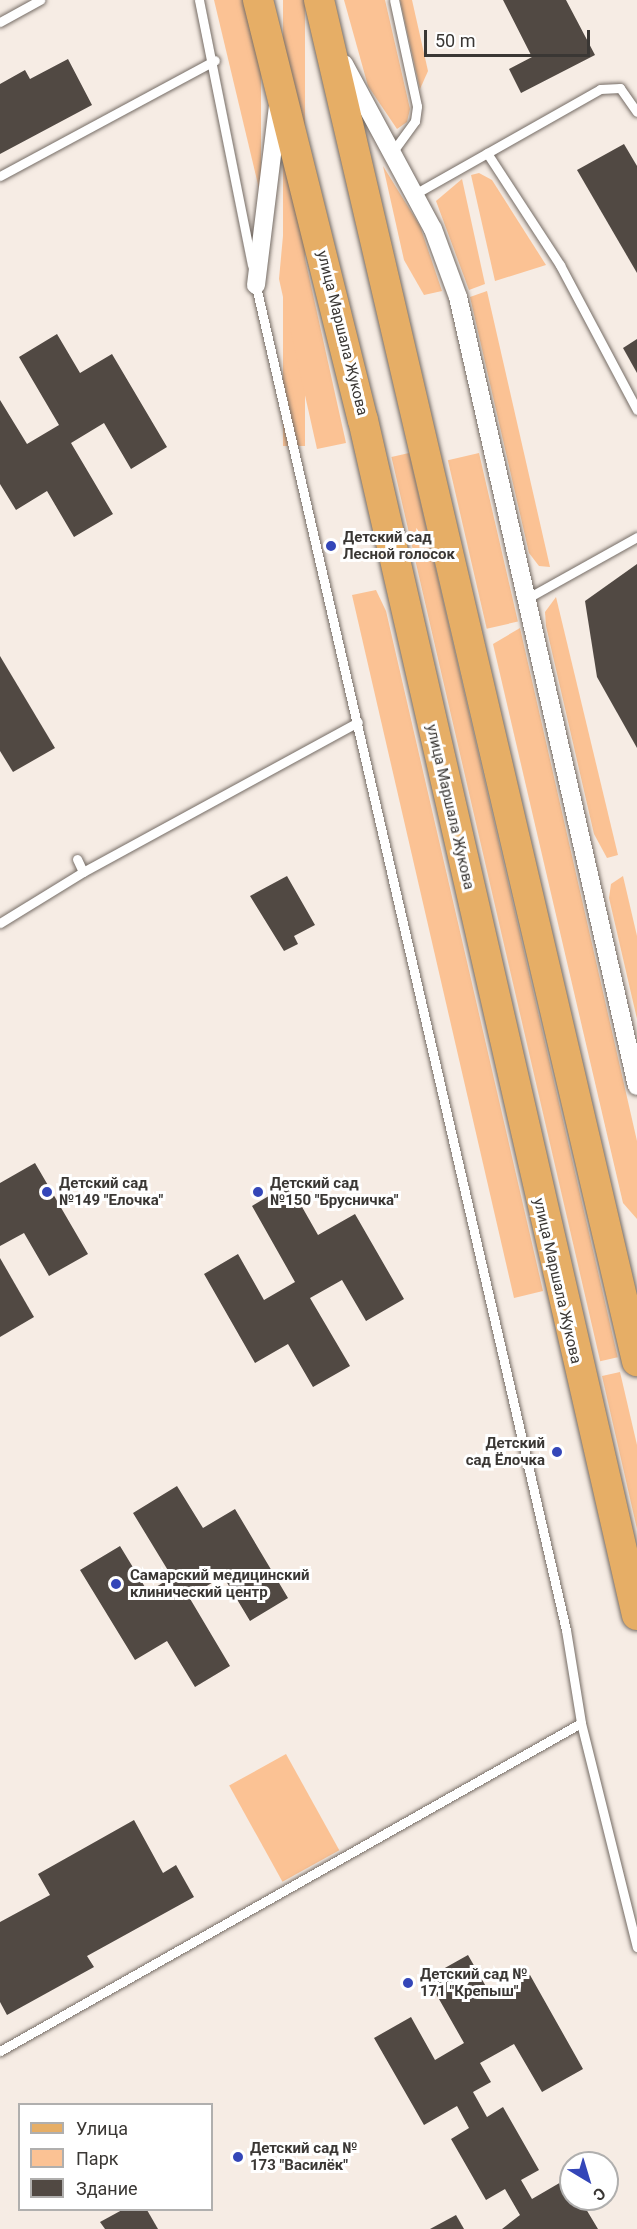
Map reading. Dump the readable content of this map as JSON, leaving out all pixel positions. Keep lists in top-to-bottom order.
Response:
{
  "streets": {
    "main road": ["улица Маршала Жукова"]
  },
  "places": [
    "Детский сад Лесной голосок",
    "Детский сад №149 \"Елочка\"",
    "Детский сад №150 \"Брусничка\"",
    "Детский сад Ёлочка",
    "Самарский медицинский клинический центр",
    "Детский сад № 171 \"Крепыш\"",
    "Детский сад № 173 \"Василёк\""
  ],
  "legend": ["Улица", "Парк", "Здание"],
  "scale_bar": "50 m",
  "north": "bottom right"
}
